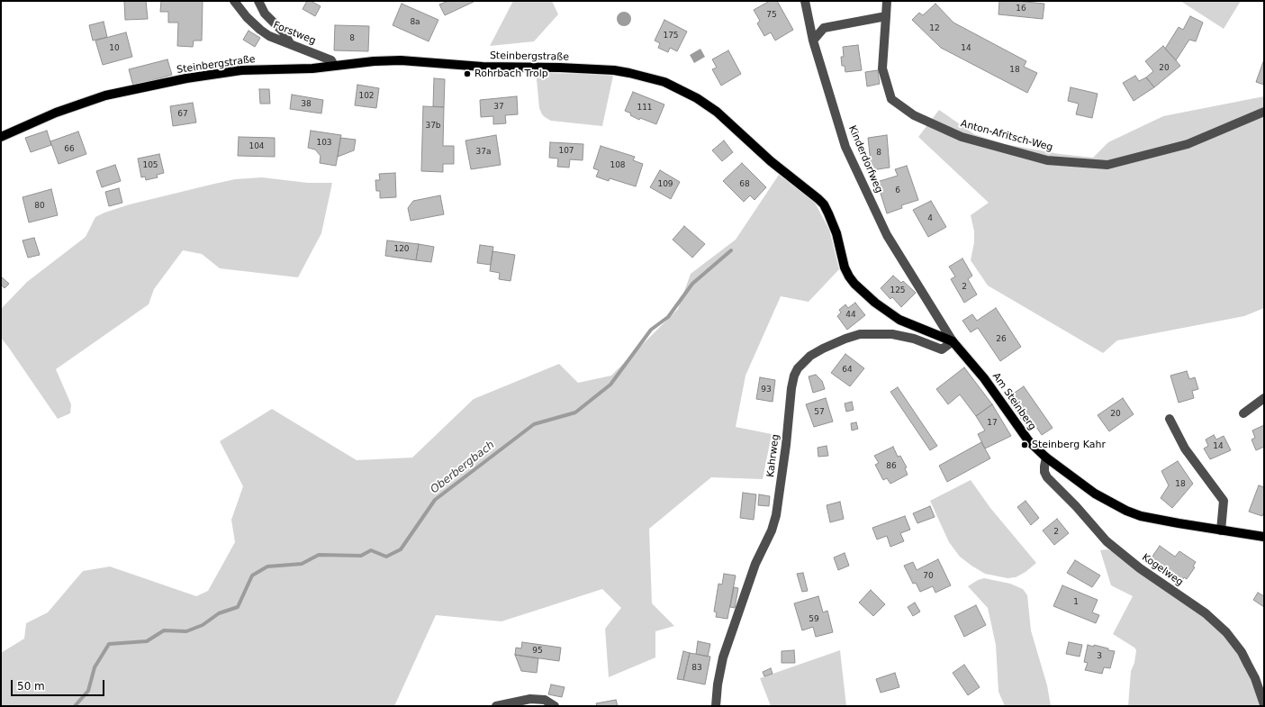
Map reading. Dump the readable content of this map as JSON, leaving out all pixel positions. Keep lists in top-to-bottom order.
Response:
{
  "streets": {
    "main road": ["Steinbergstraße", "Am Steinberg"],
    "street": [
      "Forstweg",
      "Anton-Afritsch-Weg",
      "Kinderdorfweg",
      "Kahrweg",
      "Kogelweg"
    ]
  },
  "crossings": [
    ["Forstweg", "Steinbergstraße"],
    ["Steinbergstraße", "Kinderdorfweg"],
    ["Steinbergstraße", "Am Steinberg"],
    ["Steinbergstraße", "Kahrweg"],
    ["Kinderdorfweg", "Am Steinberg"],
    ["Kinderdorfweg", "Kahrweg"],
    ["Am Steinberg", "Kahrweg"],
    ["Am Steinberg", "Kogelweg"]
  ],
  "water": ["Oberbergbach"],
  "places": ["Rohrbach Trolp", "Steinberg Kahr"],
  "house_numbers": [
    "16",
    "75",
    "8a",
    "12",
    "175",
    "8",
    "10",
    "14",
    "20",
    "18",
    "102",
    "38",
    "37",
    "111",
    "67",
    "37b",
    "103",
    "104",
    "66",
    "107",
    "37a",
    "8",
    "105",
    "108",
    "109",
    "68",
    "6",
    "80",
    "4",
    "120",
    "2",
    "125",
    "44",
    "26",
    "64",
    "93",
    "57",
    "20",
    "17",
    "14",
    "86",
    "18",
    "2",
    "70",
    "1",
    "59",
    "95",
    "3",
    "83"
  ],
  "scale_bar": "50 m"
}
